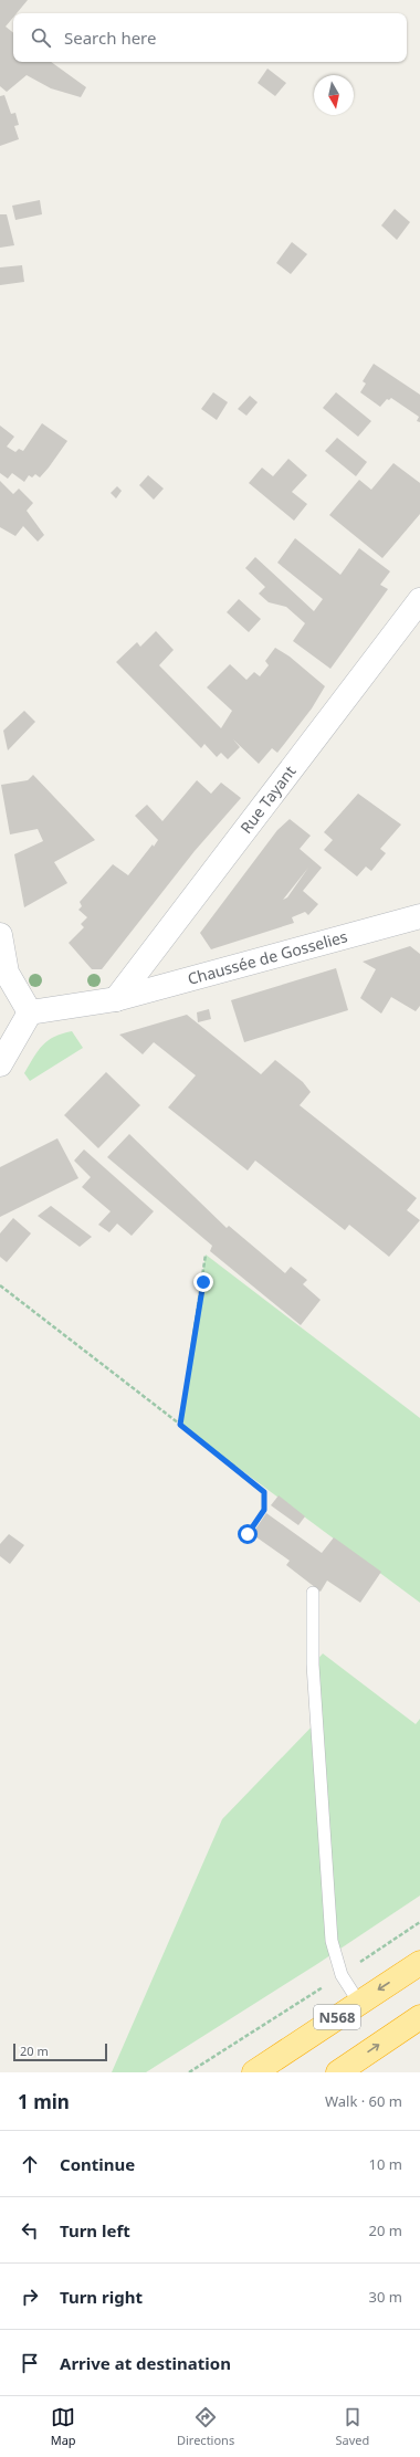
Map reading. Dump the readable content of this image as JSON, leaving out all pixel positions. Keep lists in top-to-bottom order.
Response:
{
  "streets": {
    "highway": ["N568"],
    "street": ["Rue Tayant", "Chaussée de Gosselies"]
  },
  "crossings": [
    ["Rue Tayant", "Chaussée de Gosselies"]
  ],
  "scale_bar": "20 m",
  "north": "bottom",
  "page": {
    "search": "Search here",
    "scale": "20 m",
    "heading": ["1 min", "Walk · 60 m"],
    "list": [
      ["Continue", "10 m"],
      ["Turn left", "20 m"],
      ["Turn right", "30 m"],
      "Arrive at destination"
    ],
    "nav": ["Map", "Directions", "Saved"]
  }
}
